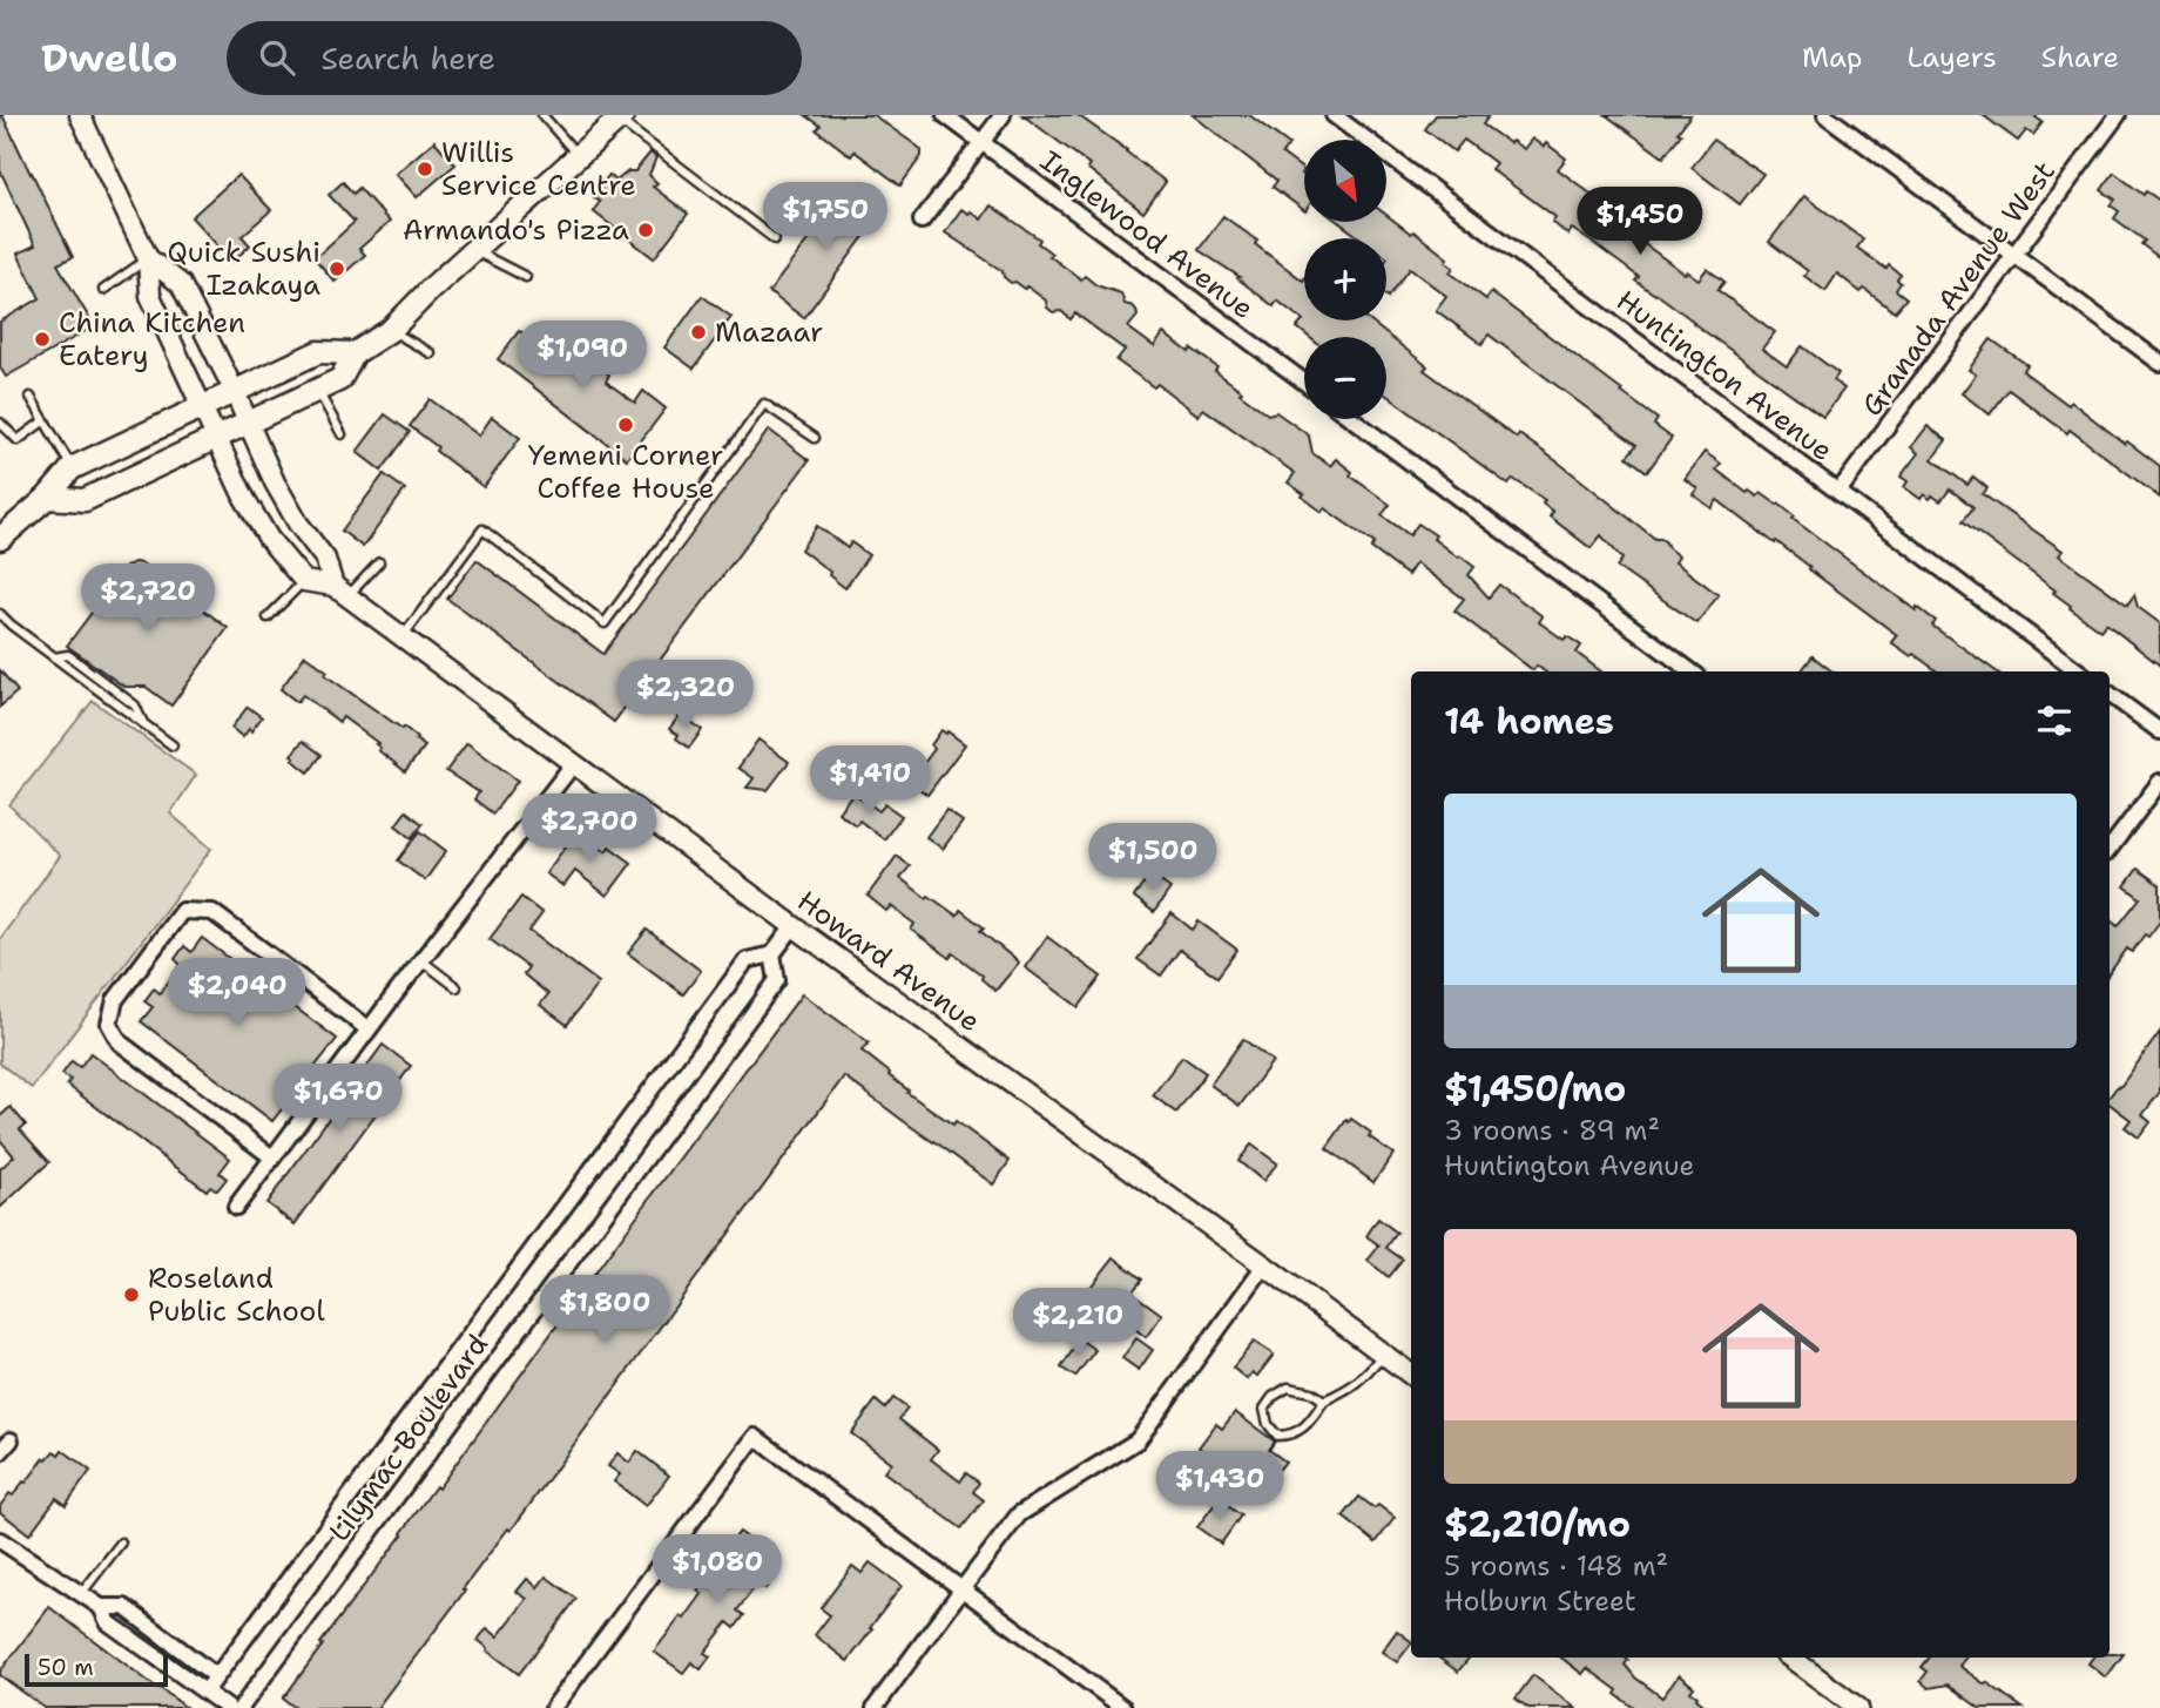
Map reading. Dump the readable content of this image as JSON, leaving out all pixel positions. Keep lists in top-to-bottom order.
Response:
{
  "streets": {
    "street": [
      "Inglewood Avenue",
      "Granada Avenue West",
      "Huntington Avenue",
      "Howard Avenue",
      "Lilymac Boulevard"
    ]
  },
  "crossings": [
    ["Granada Avenue West", "Huntington Avenue"],
    ["Howard Avenue", "Lilymac Boulevard"]
  ],
  "places": [
    "Willis Service Centre",
    "Armando's Pizza",
    "Quick Sushi Izakaya",
    "Mazaar",
    "China Kitchen Eatery",
    "Yemeni Corner Coffee House",
    "Roseland Public School"
  ],
  "scale_bar": "50 m",
  "north": "bottom right",
  "page": {
    "header": "Dwello",
    "search": "Search here",
    "nav": ["Map", "Layers", "Share"],
    "map_buttons": ["+", "−"],
    "price": [
      "$1,750",
      "$1,450",
      "$1,090",
      "$2,720",
      "$2,320",
      "$1,410",
      "$2,700",
      "$1,500",
      "$2,040",
      "$1,670",
      "$1,800",
      "$2,210",
      "$1,430",
      "$1,080"
    ],
    "heading": "14 homes",
    "list": [
      {
        "name": "$1,450/mo",
        "note": "3 rooms · 89 m² · Huntington Avenue"
      },
      {
        "name": "$2,210/mo",
        "note": "5 rooms · 148 m² · Holburn Street"
      }
    ],
    "scale": "50 m"
  }
}
